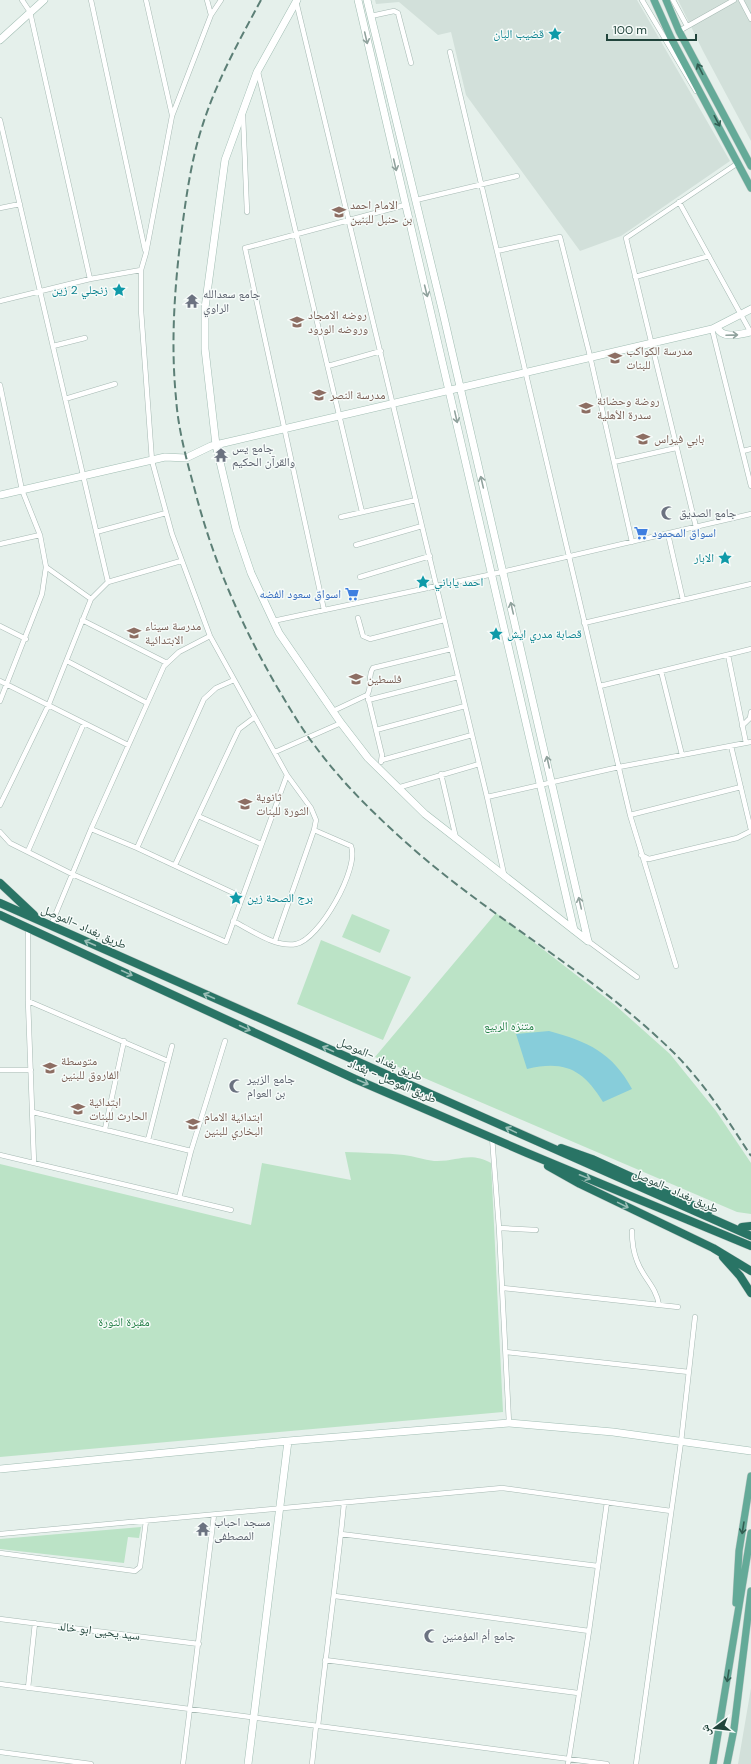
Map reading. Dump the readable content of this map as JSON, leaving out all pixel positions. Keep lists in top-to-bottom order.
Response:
{
  "streets": {
    "highway": ["طريق بغداد -الموصل", "طريق الموصل - بغداد"],
    "street": ["سيد يحيى ابو خالد"]
  },
  "one_way": ["طريق بغداد -الموصل"],
  "parks": ["متنزه الربيع", "مقبرة الثورة"],
  "places": {
    "place": [
      "قضيب البان",
      "زنجلي 2 زين",
      "الابار",
      "احمد ياباني",
      "قصابة مدري ايش",
      "برج الصحة زين"
    ],
    "school or university": [
      "الامام احمد بن حنبل للبنين",
      "روضه الامجاد وروضه الورود",
      "مدرسة الكواكب للبنات",
      "مدرسة النصر",
      "روضة وحضانة سدرة الأهلية",
      "بابي فيراس",
      "مدرسة سيناء الابتدائية",
      "فلسطين",
      "ثانوية الثورة للبنات",
      "متوسطة الفاروق للبنين",
      "ابتدائية الحارث للبنات",
      "ابتدائية الامام البخاري للبنين"
    ],
    "temple": ["جامع سعدالله الراوي", "جامع يس والقرآن الحكيم", "مسجد احباب المصطفى"],
    "mosque": ["جامع الصديق", "جامع الزبير بن العوام", "جامع أم المؤمنين"],
    "supermarket": ["اسواق المحمود", "اسواق سعود الفضه"]
  },
  "scale_bar": "100 m",
  "north": "left"
}
